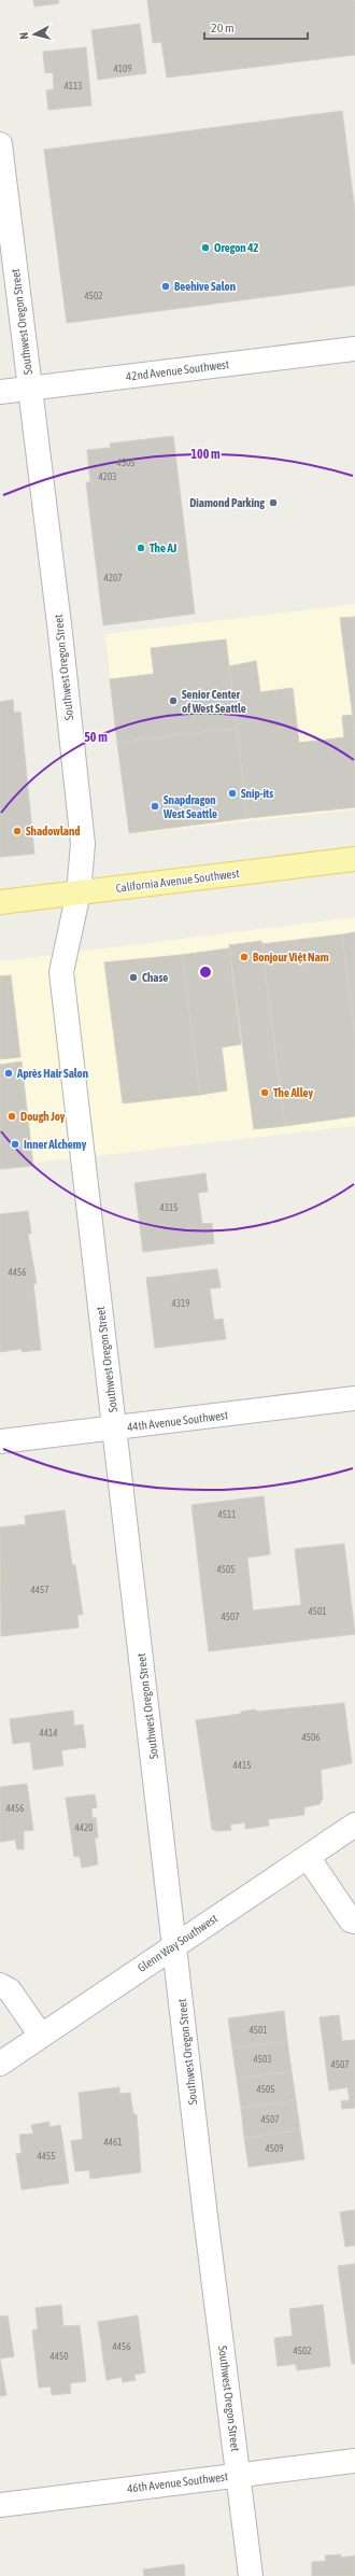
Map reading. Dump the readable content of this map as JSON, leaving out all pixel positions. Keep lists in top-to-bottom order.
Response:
{
  "streets": {
    "main road": ["California Avenue Southwest"],
    "street": [
      "Southwest Oregon Street",
      "42nd Avenue Southwest",
      "44th Avenue Southwest",
      "Glenn Way Southwest",
      "46th Avenue Southwest"
    ]
  },
  "crossings": [
    ["Southwest Oregon Street", "42nd Avenue Southwest"],
    ["Southwest Oregon Street", "California Avenue Southwest"],
    ["Southwest Oregon Street", "44th Avenue Southwest"],
    ["Southwest Oregon Street", "Glenn Way Southwest"],
    ["Southwest Oregon Street", "46th Avenue Southwest"]
  ],
  "places": [
    "Oregon 42",
    "Beehive Salon",
    "Diamond Parking",
    "The AJ",
    "Senior Center of West Seattle",
    "Snip-its",
    "Snapdragon West Seattle",
    "Shadowland",
    "Bonjour Việt Nam",
    "Chase",
    "Après Hair Salon",
    "The Alley",
    "Dough Joy",
    "Inner Alchemy"
  ],
  "house_numbers": [
    "4109",
    "4113",
    "4502",
    "4505",
    "4203",
    "4207",
    "4315",
    "4456",
    "4319",
    "4511",
    "4505",
    "4457",
    "4501",
    "4507",
    "4414",
    "4506",
    "4415",
    "4456",
    "4420",
    "4501",
    "4503",
    "4507",
    "4505",
    "4507",
    "4461",
    "4509",
    "4455",
    "4456",
    "4502",
    "4450"
  ],
  "scale_bar": "20 m",
  "north": "left",
  "rings": ["100 m", "50 m"]
}
